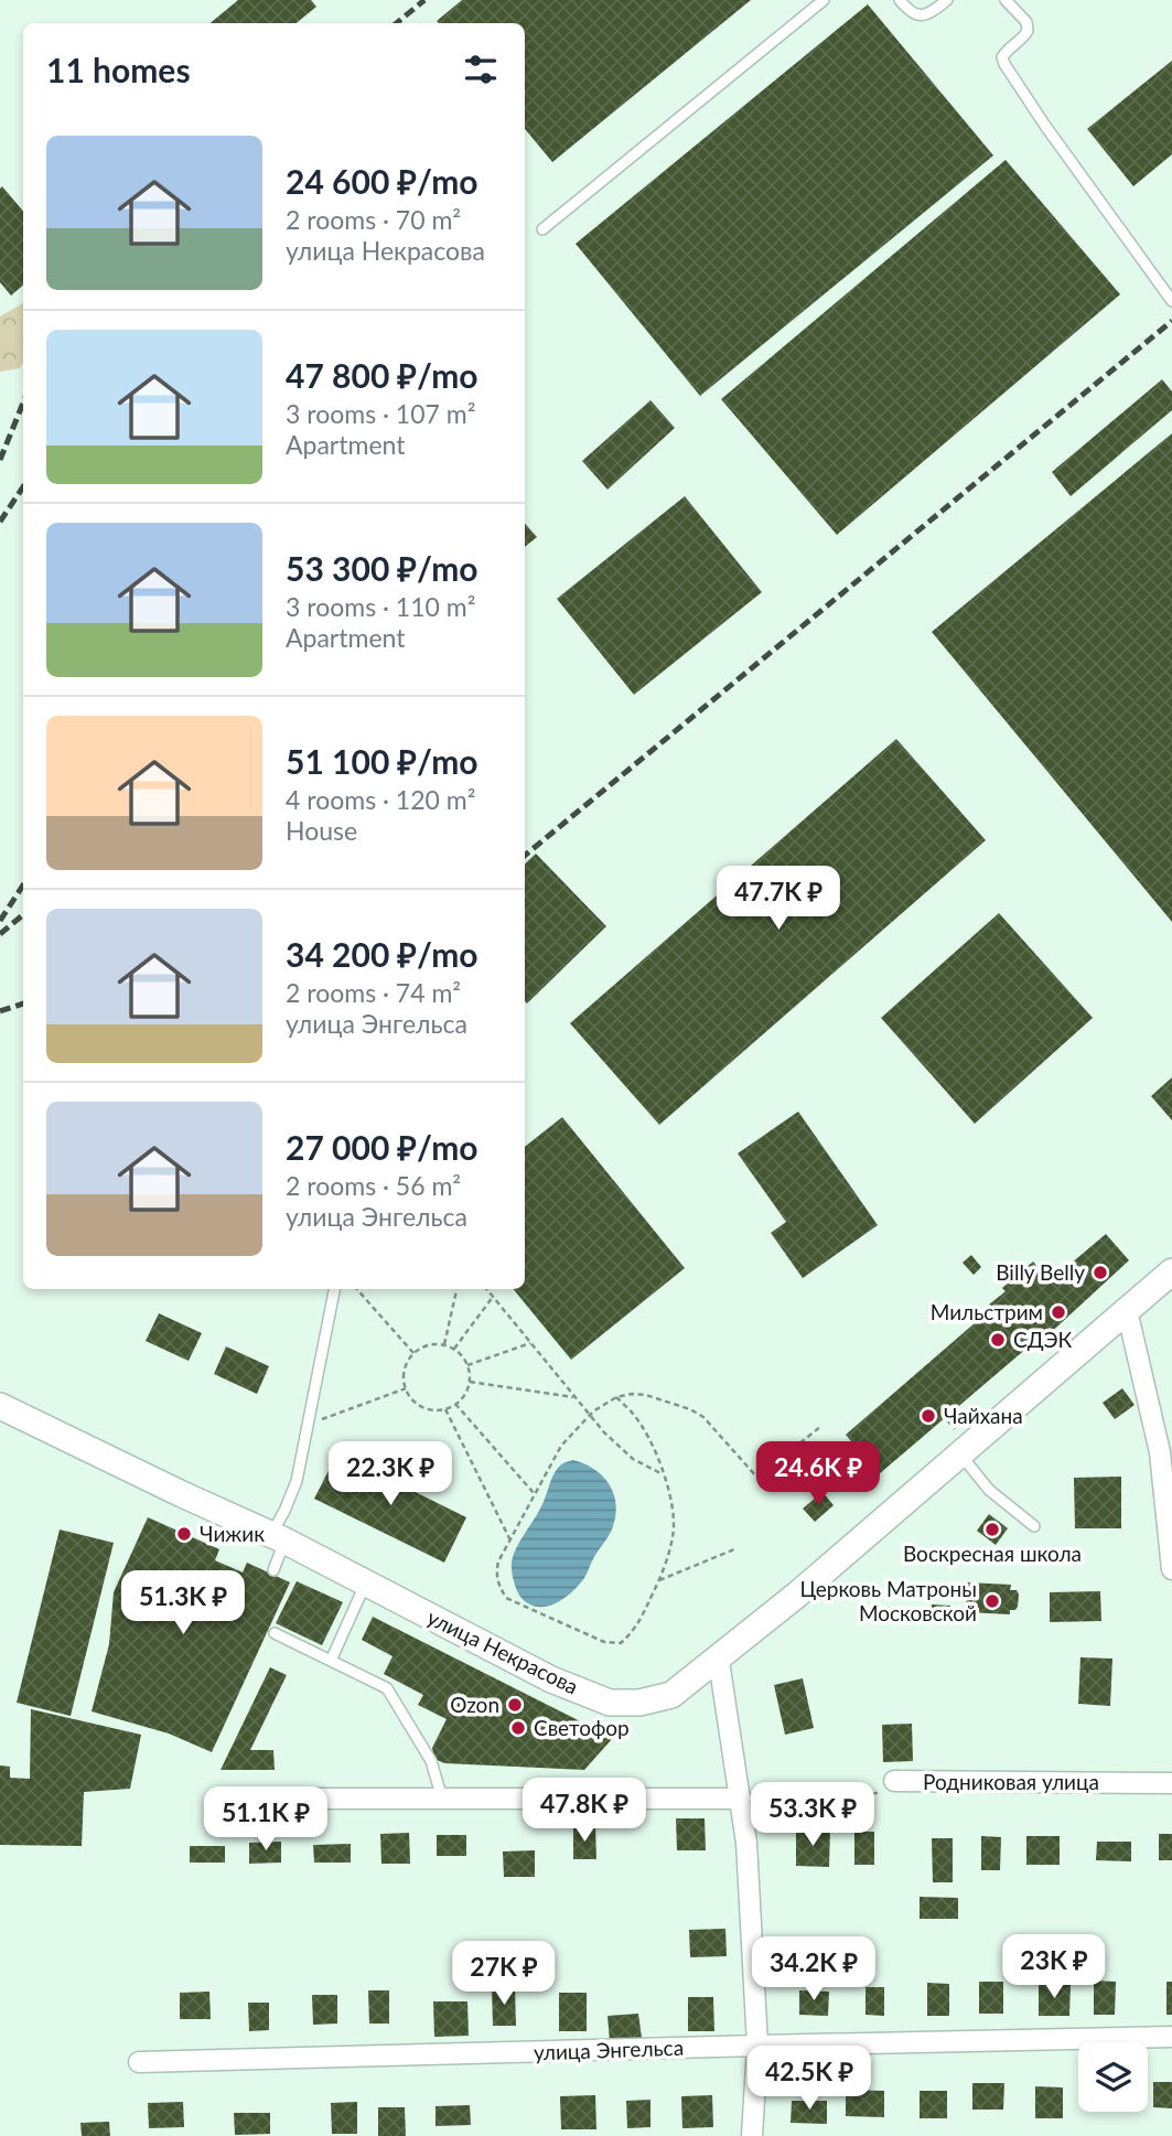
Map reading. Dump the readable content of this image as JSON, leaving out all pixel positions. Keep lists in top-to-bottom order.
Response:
{
  "streets": {
    "street": ["улица Некрасова", "Родниковая улица", "улица Энгельса"]
  },
  "places": [
    "Billy Belly",
    "Мильстрим",
    "СДЭК",
    "Чайхана",
    "Воскресная школа",
    "Чижик",
    "Церковь Матроны Московской",
    "Ozon",
    "Светофор"
  ],
  "page": {
    "heading": "11 homes",
    "list": [
      {
        "name": "24 600 ₽/mo",
        "note": "2 rooms · 70 m² · улица Некрасова"
      },
      {
        "name": "47 800 ₽/mo",
        "note": "3 rooms · 107 m² · Apartment"
      },
      {
        "name": "53 300 ₽/mo",
        "note": "3 rooms · 110 m² · Apartment"
      },
      {
        "name": "51 100 ₽/mo",
        "note": "4 rooms · 120 m² · House"
      },
      {
        "name": "34 200 ₽/mo",
        "note": "2 rooms · 74 m² · улица Энгельса"
      },
      {
        "name": "27 000 ₽/mo",
        "note": "2 rooms · 56 m² · улица Энгельса"
      }
    ],
    "price": [
      "47.7K ₽",
      "22.3K ₽",
      "24.6K ₽",
      "51.3K ₽",
      "47.8K ₽",
      "53.3K ₽",
      "51.1K ₽",
      "23K ₽",
      "34.2K ₽",
      "27K ₽",
      "42.5K ₽"
    ]
  }
}
